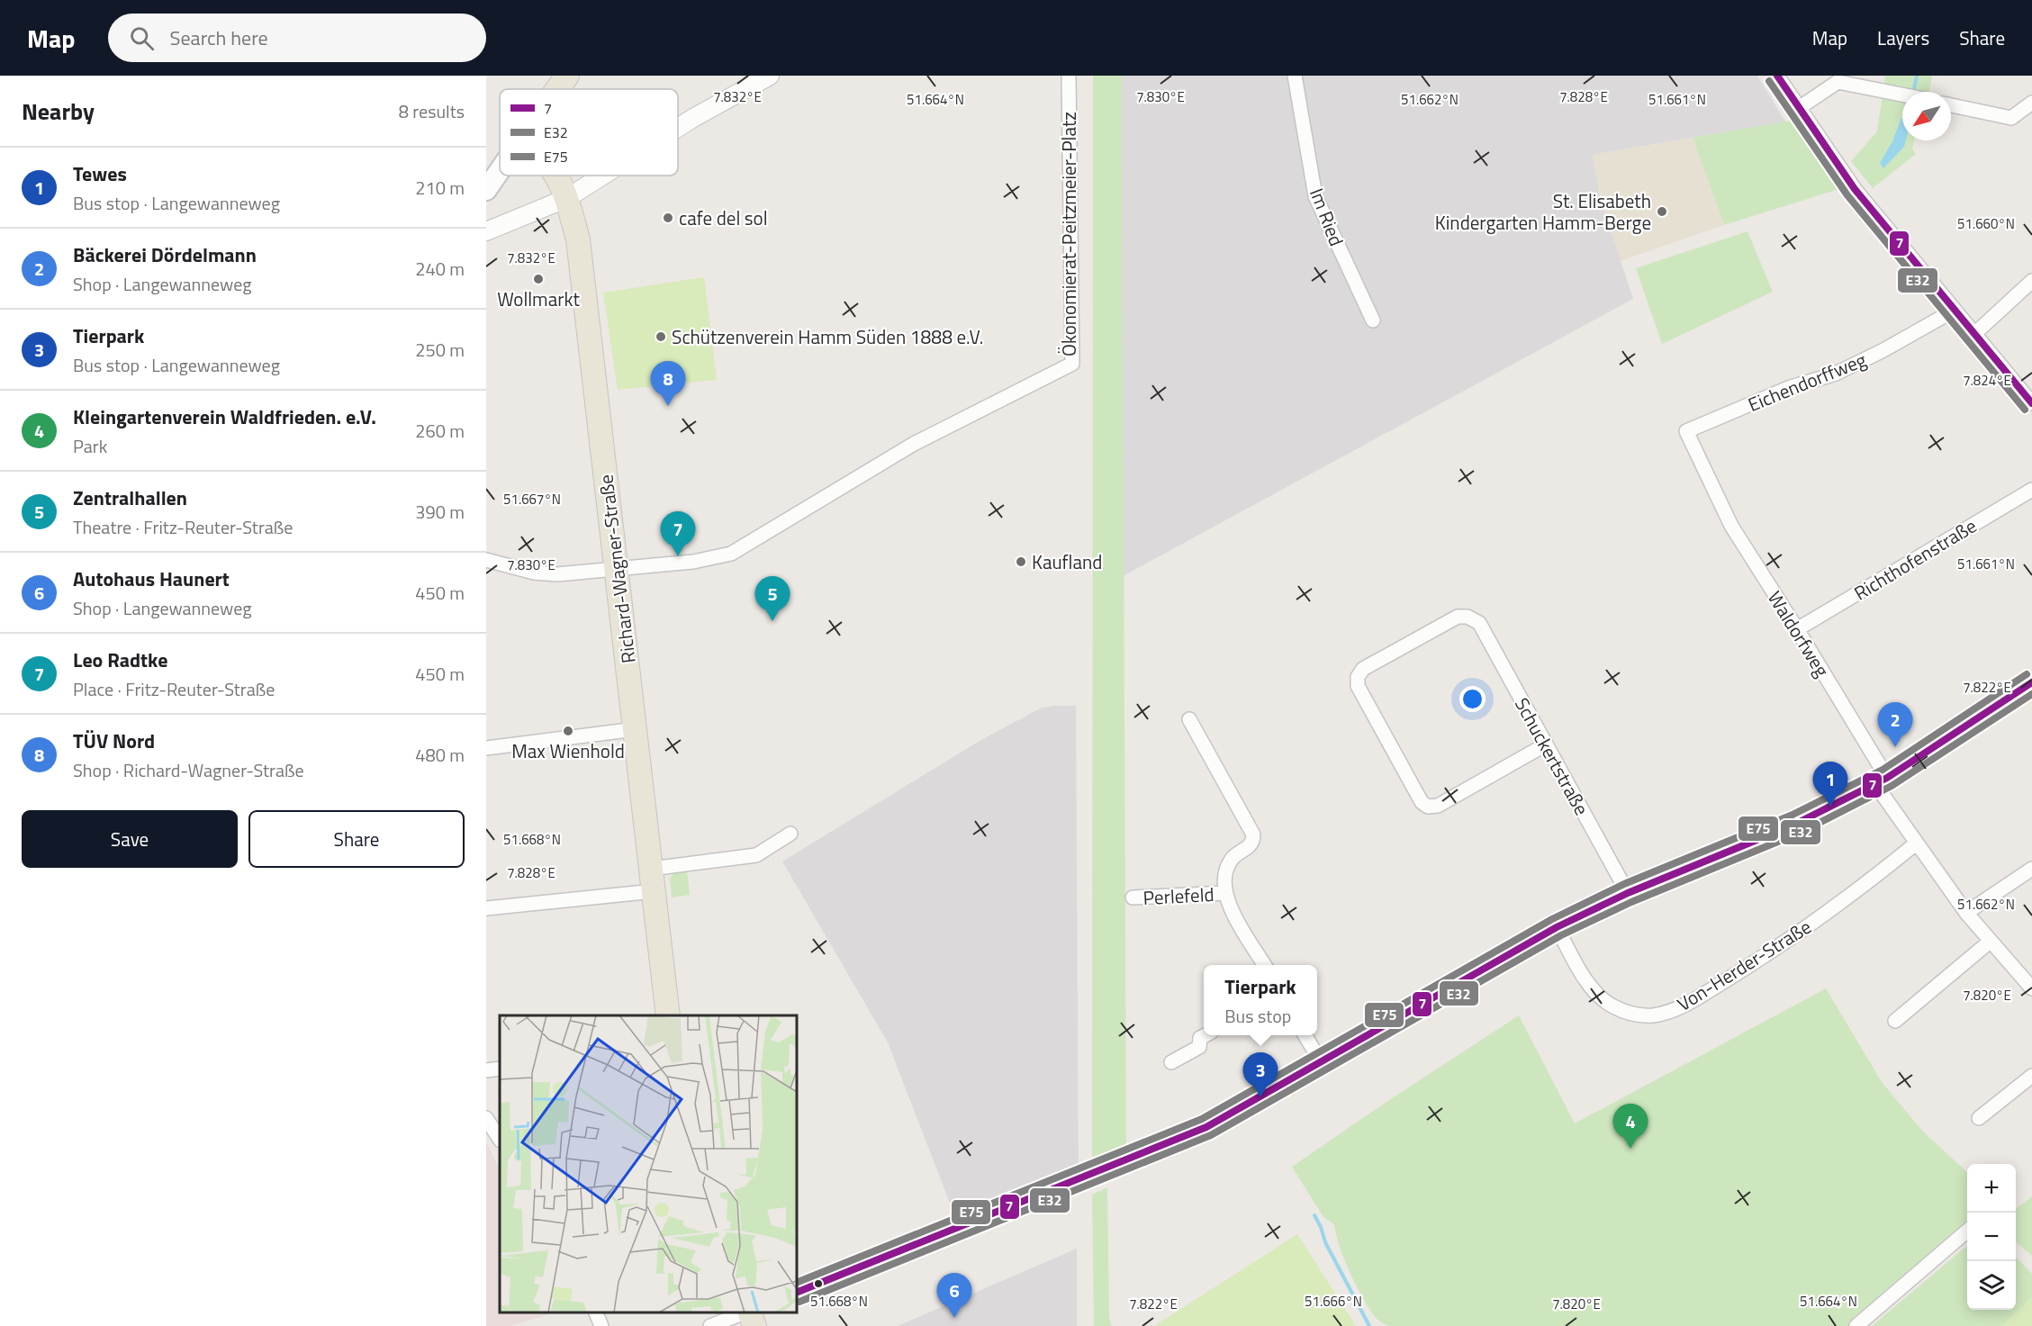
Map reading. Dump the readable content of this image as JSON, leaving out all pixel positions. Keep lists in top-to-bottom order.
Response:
{
  "streets": {
    "main road": ["Richard-Wagner-Straße"],
    "street": [
      "Im Ried",
      "Ökonomierat-Peitzmeier-Platz",
      "Eichendorffweg",
      "Richthofenstraße",
      "Waldorfweg",
      "Schuckertstraße",
      "Perlefeld",
      "Von-Herder-Straße"
    ]
  },
  "crossings": [
    ["Ökonomierat-Peitzmeier-Platz", "Richard-Wagner-Straße"],
    ["Eichendorffweg", "Waldorfweg"],
    ["Richthofenstraße", "Waldorfweg"],
    ["Waldorfweg", "Von-Herder-Straße"]
  ],
  "places": [
    "St. Elisabeth Kindergarten Hamm-Berge",
    "cafe del sol",
    "Wollmarkt",
    "Schützenverein Hamm Süden 1888 e.V.",
    "Kaufland",
    "Max Wienhold"
  ],
  "lines": ["transit line 7", "transit line E32", "transit line E75"],
  "legend": ["7", "E32", "E75"],
  "north": "bottom left",
  "page": {
    "header": "Map",
    "search": "Search here",
    "nav": ["Map", "Layers", "Share"],
    "heading": ["Nearby", "8 results"],
    "list": [
      {
        "mark": "1",
        "name": "Tewes",
        "note": "Bus stop · Langewanneweg",
        "value": "210 m"
      },
      {
        "mark": "2",
        "name": "Bäckerei Dördelmann",
        "note": "Shop · Langewanneweg",
        "value": "240 m"
      },
      {
        "mark": "3",
        "name": "Tierpark",
        "note": "Bus stop · Langewanneweg",
        "value": "250 m"
      },
      {
        "mark": "4",
        "name": "Kleingartenverein Waldfrieden. e.V.",
        "note": "Park",
        "value": "260 m"
      },
      {
        "mark": "5",
        "name": "Zentralhallen",
        "note": "Theatre · Fritz-Reuter-Straße",
        "value": "390 m"
      },
      {
        "mark": "6",
        "name": "Autohaus Haunert",
        "note": "Shop · Langewanneweg",
        "value": "450 m"
      },
      {
        "mark": "7",
        "name": "Leo Radtke",
        "note": "Place · Fritz-Reuter-Straße",
        "value": "450 m"
      },
      {
        "mark": "8",
        "name": "TÜV Nord",
        "note": "Shop · Richard-Wagner-Straße",
        "value": "480 m"
      }
    ],
    "pins": [
      "8",
      "7",
      "5",
      "2",
      "1",
      "3",
      "4",
      "6"
    ],
    "buttons": ["Save", "Share"],
    "popup": ["Tierpark", "Bus stop"],
    "map_buttons": ["+", "−"]
  },
  "coordinates": [
    "7.832°E",
    "7.830°E",
    "7.828°E",
    "51.664°N",
    "51.662°N",
    "51.661°N",
    "51.660°N",
    "7.824°E",
    "51.667°N",
    "7.822°E",
    "51.668°N",
    "7.820°E",
    "51.666°N"
  ]
}
